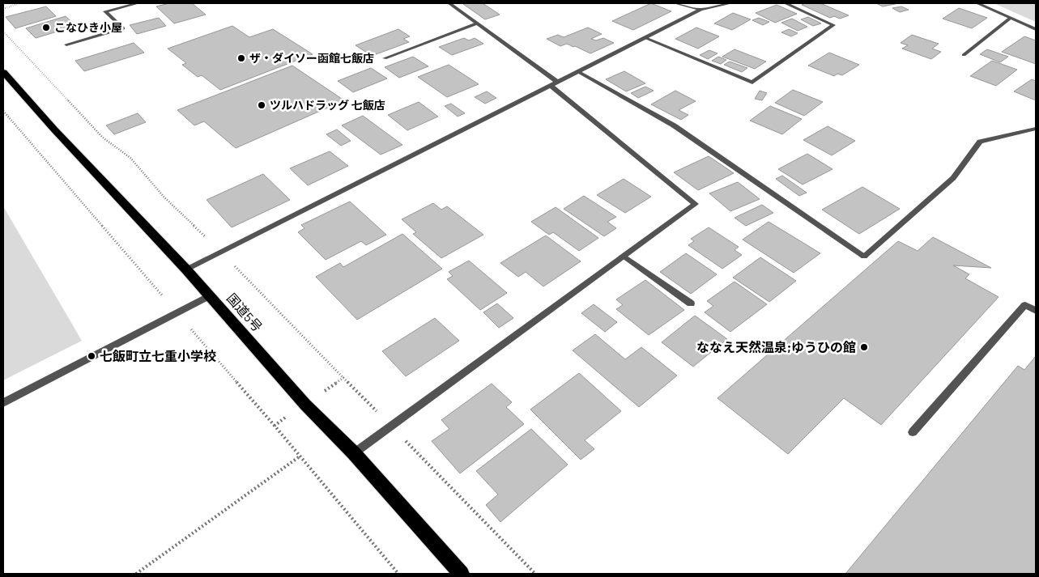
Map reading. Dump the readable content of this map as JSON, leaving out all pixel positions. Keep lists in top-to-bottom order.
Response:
{
  "streets": {
    "highway": ["国道5号"]
  },
  "places": [
    "こなひき小屋",
    "ザ・ダイソー函館七飯店",
    "ツルハドラッグ 七飯店",
    "ななえ天然温泉;ゆうひの館",
    "七飯町立七重小学校"
  ]
}
